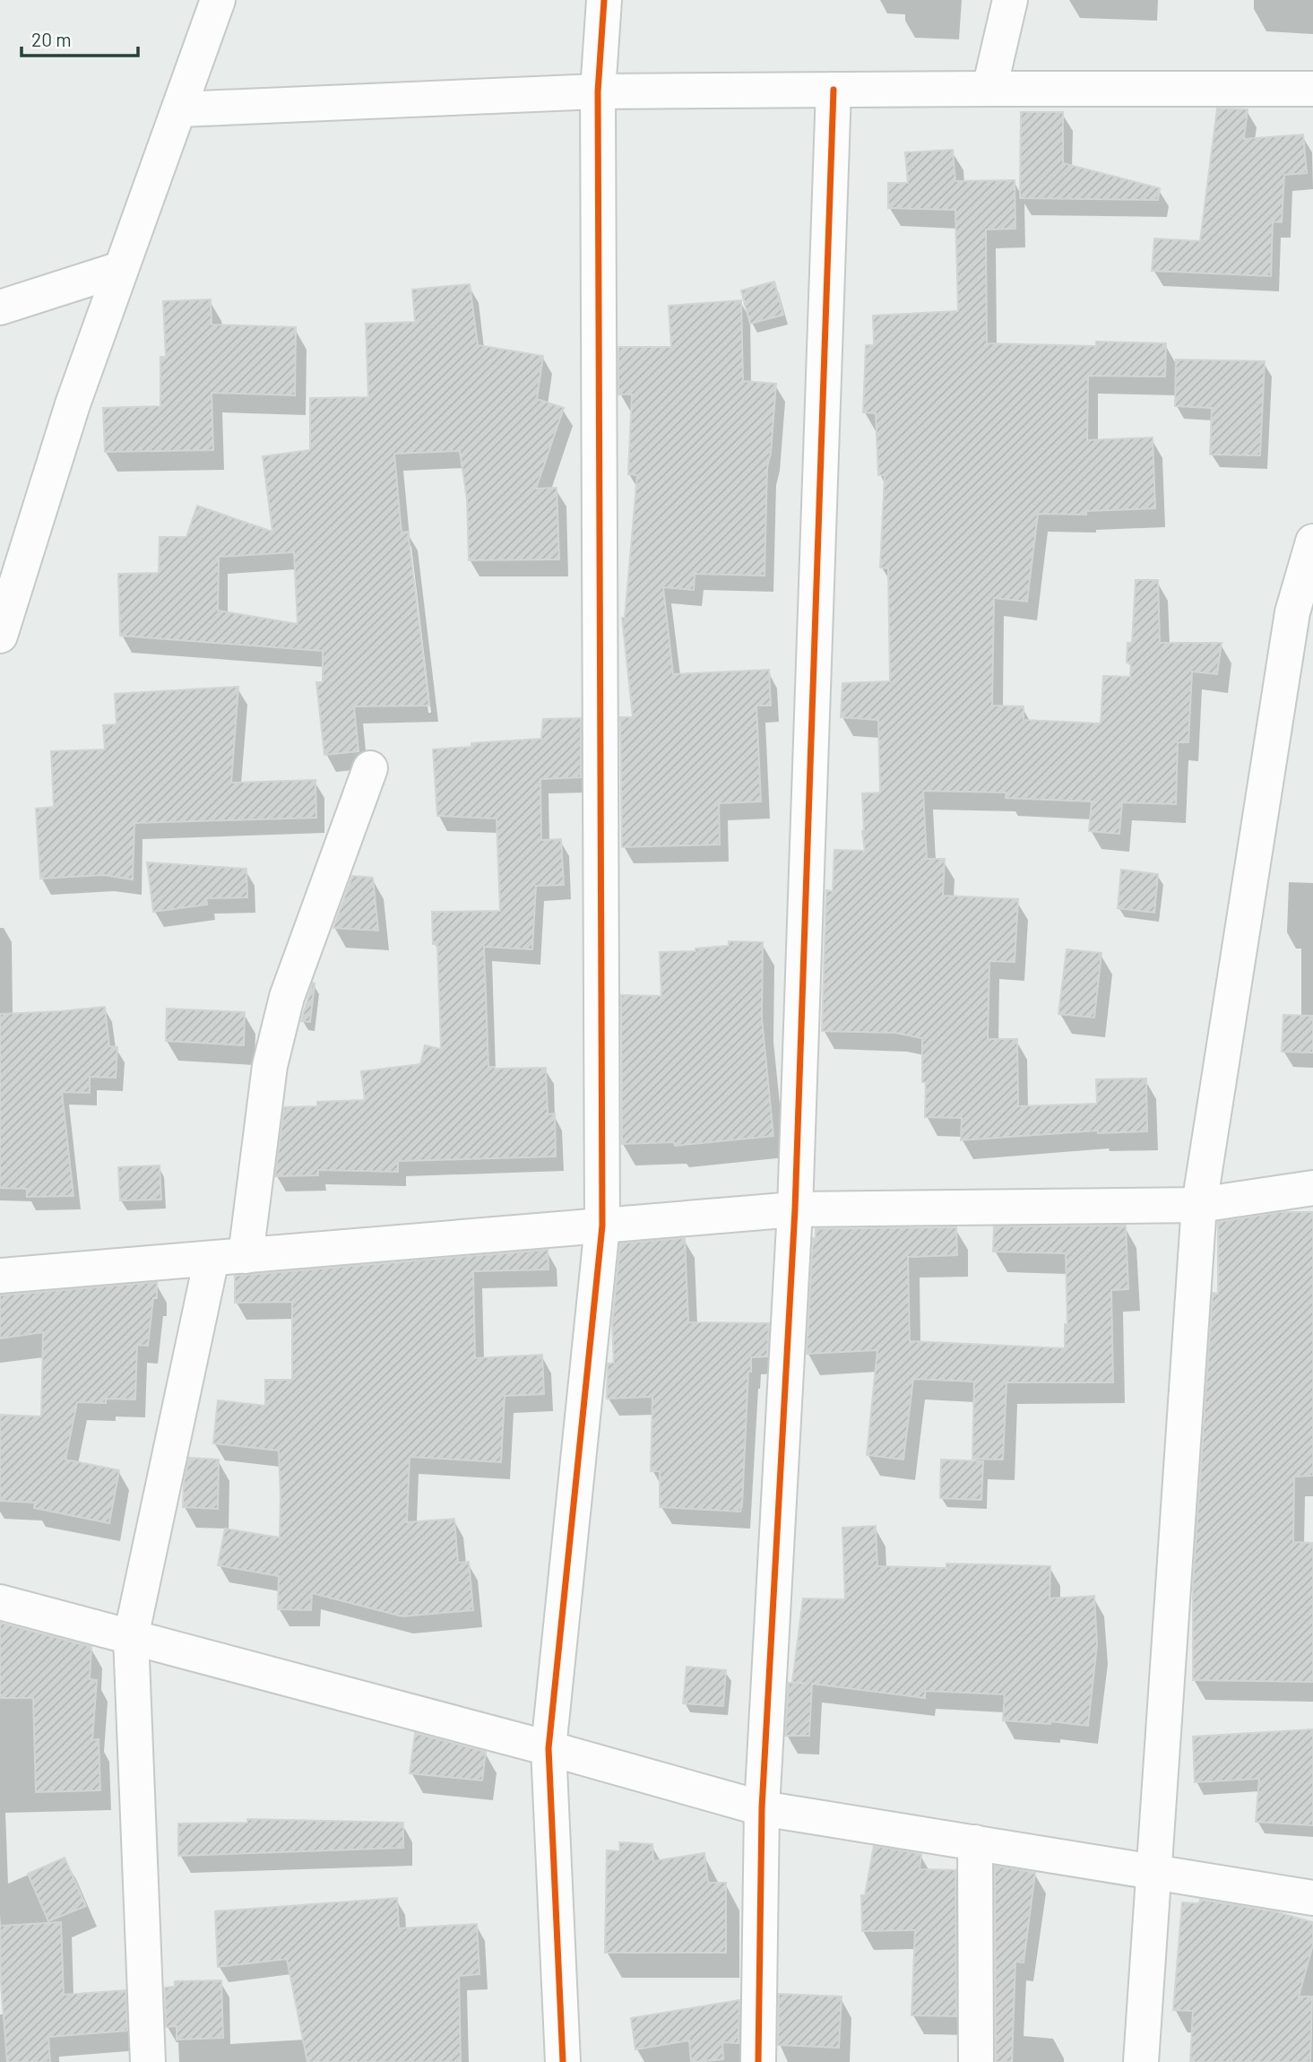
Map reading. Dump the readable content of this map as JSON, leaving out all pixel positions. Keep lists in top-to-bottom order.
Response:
{
  "scale_bar": "20 m"
}
